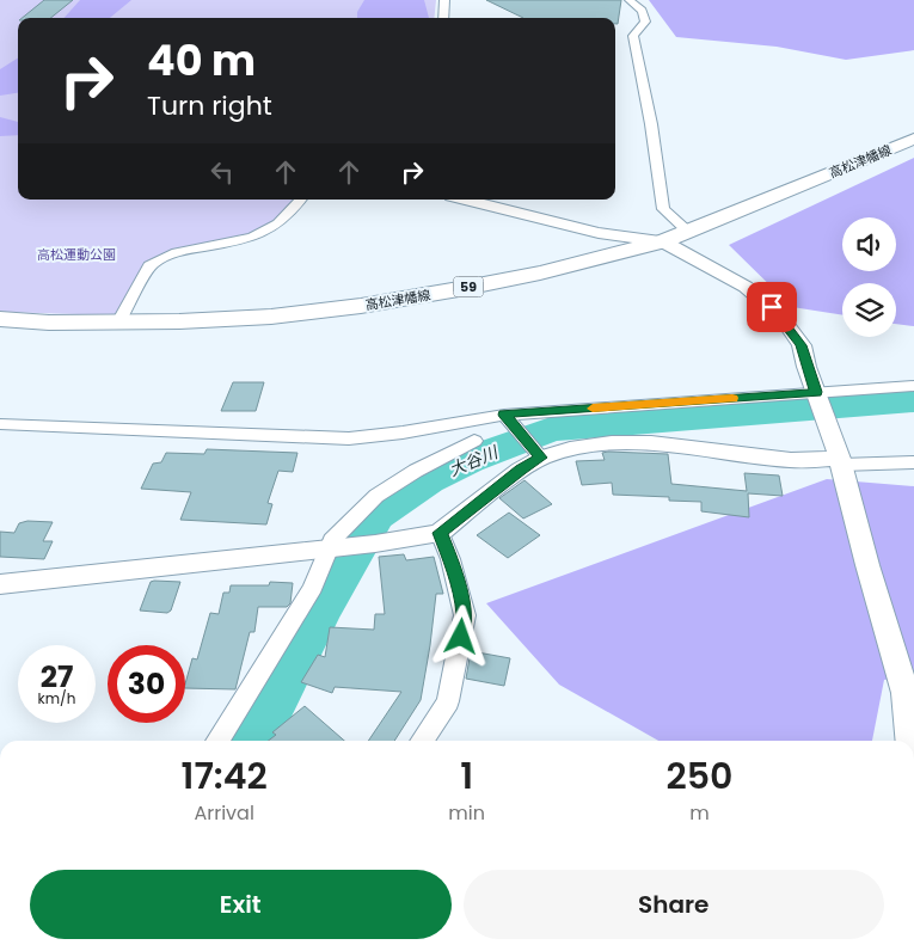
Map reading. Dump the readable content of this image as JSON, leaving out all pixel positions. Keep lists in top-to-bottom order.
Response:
{
  "streets": {
    "main road": ["高松津幡線", "59"]
  },
  "water": ["大谷川"],
  "parks": ["高松運動公園"],
  "page": {
    "turn": ["40 m", "Turn right"],
    "speed": "27 km/h",
    "limit": "30",
    "eta": [
      "17:42",
      "Arrival",
      "1",
      "min",
      "250",
      "m"
    ],
    "buttons": ["Exit", "Share"]
  }
}
